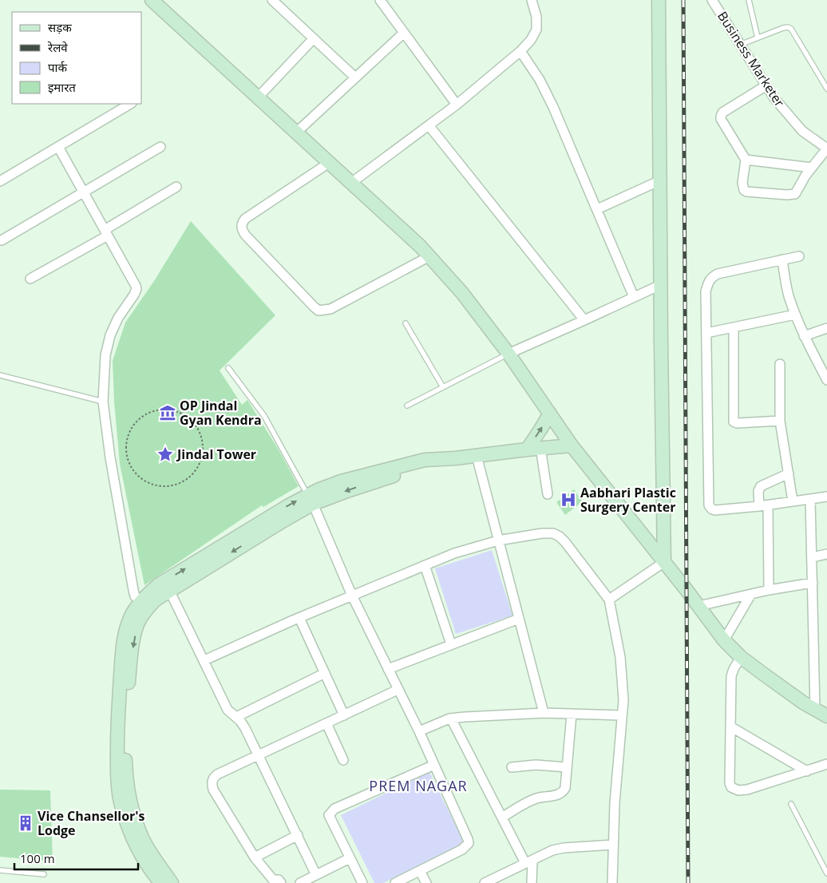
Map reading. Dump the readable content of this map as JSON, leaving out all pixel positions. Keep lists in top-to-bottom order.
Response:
{
  "streets": {
    "street": ["Business Marketer"]
  },
  "districts": ["PREM NAGAR"],
  "places": {
    "museum": ["OP Jindal Gyan Kendra"],
    "place": ["Jindal Tower"],
    "hospital": ["Aabhari Plastic Surgery Center"],
    "building": ["Vice Chansellor's Lodge"]
  },
  "legend": [
    "सड़क",
    "रेलवे",
    "पार्क",
    "इमारत"
  ],
  "scale_bar": "100 m"
}
